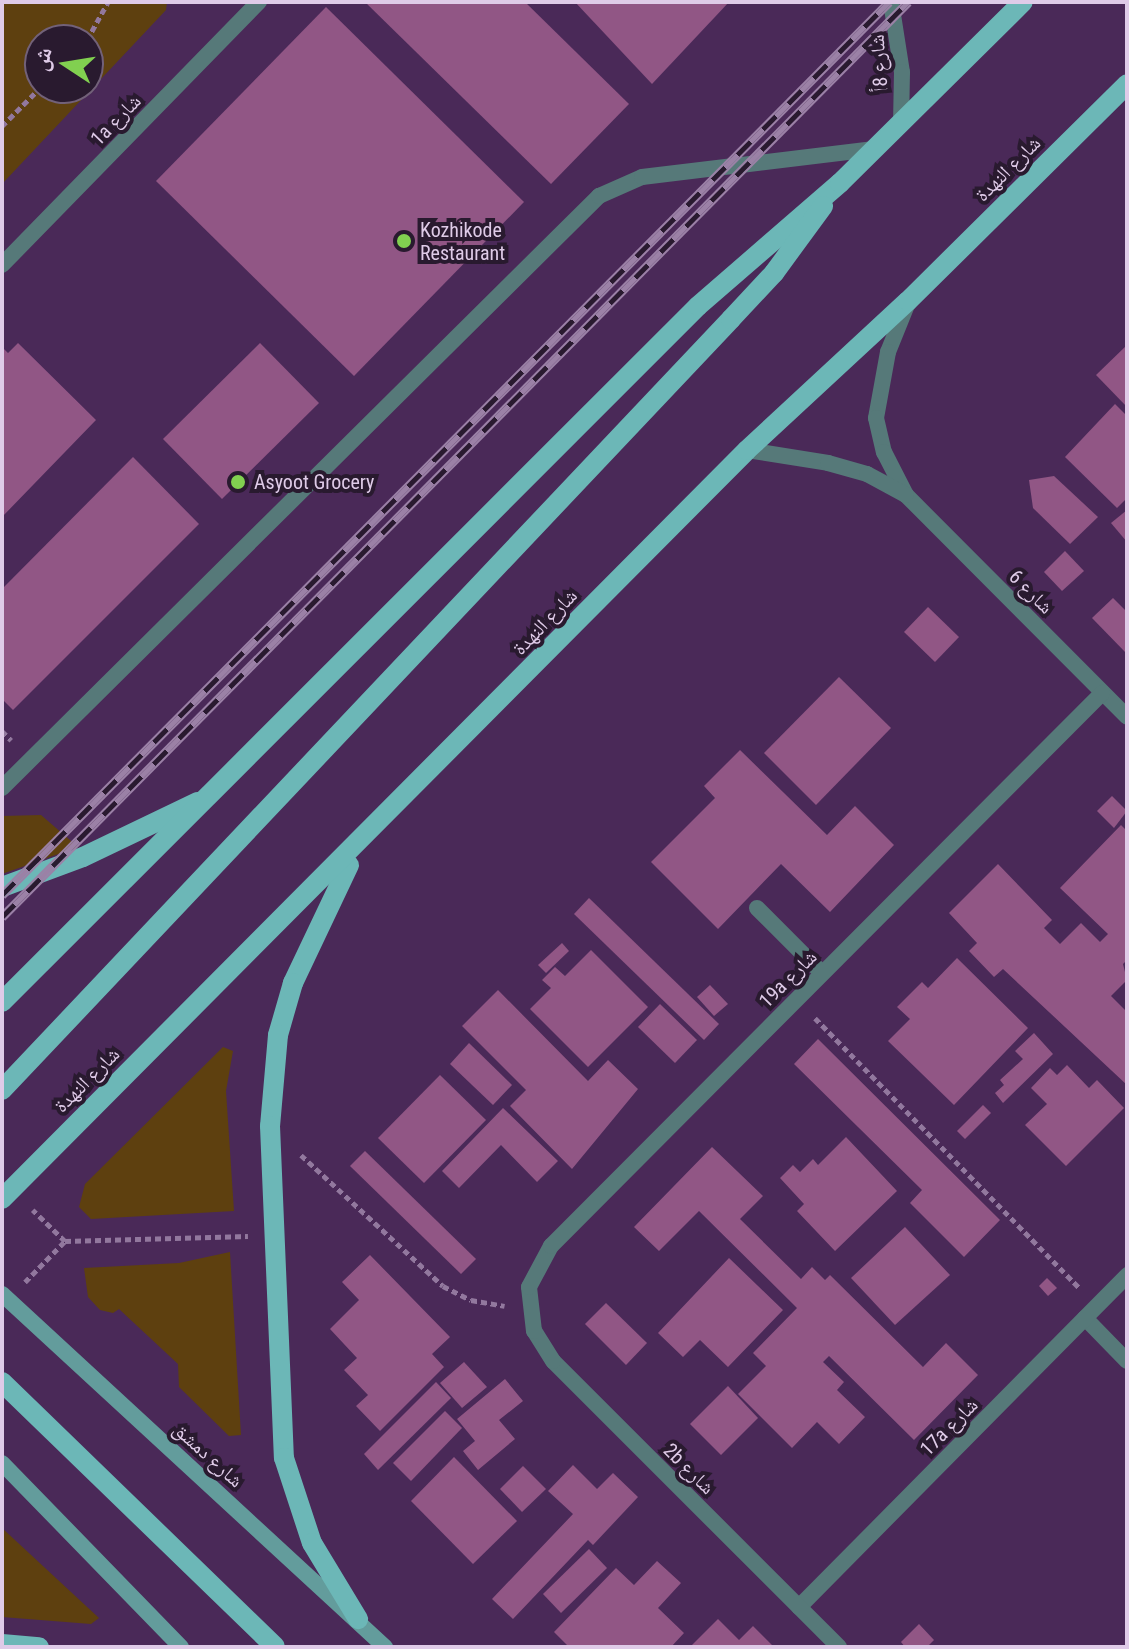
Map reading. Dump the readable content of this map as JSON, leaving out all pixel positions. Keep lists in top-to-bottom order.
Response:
{
  "streets": {
    "main road": ["شارع النهدة", "شارع دمشق"],
    "street": [
      "شارع 8أ",
      "1a شارع",
      "شارع 6",
      "19a شارع",
      "17a شارع",
      "2b شارع"
    ]
  },
  "crossings": [
    ["شارع النهدة", "شارع 6"],
    ["شارع 6", "19a شارع"],
    ["19a شارع", "2b شارع"],
    ["17a شارع", "2b شارع"]
  ],
  "places": ["Kozhikode Restaurant", "Asyoot Grocery"],
  "north": "left"
}
